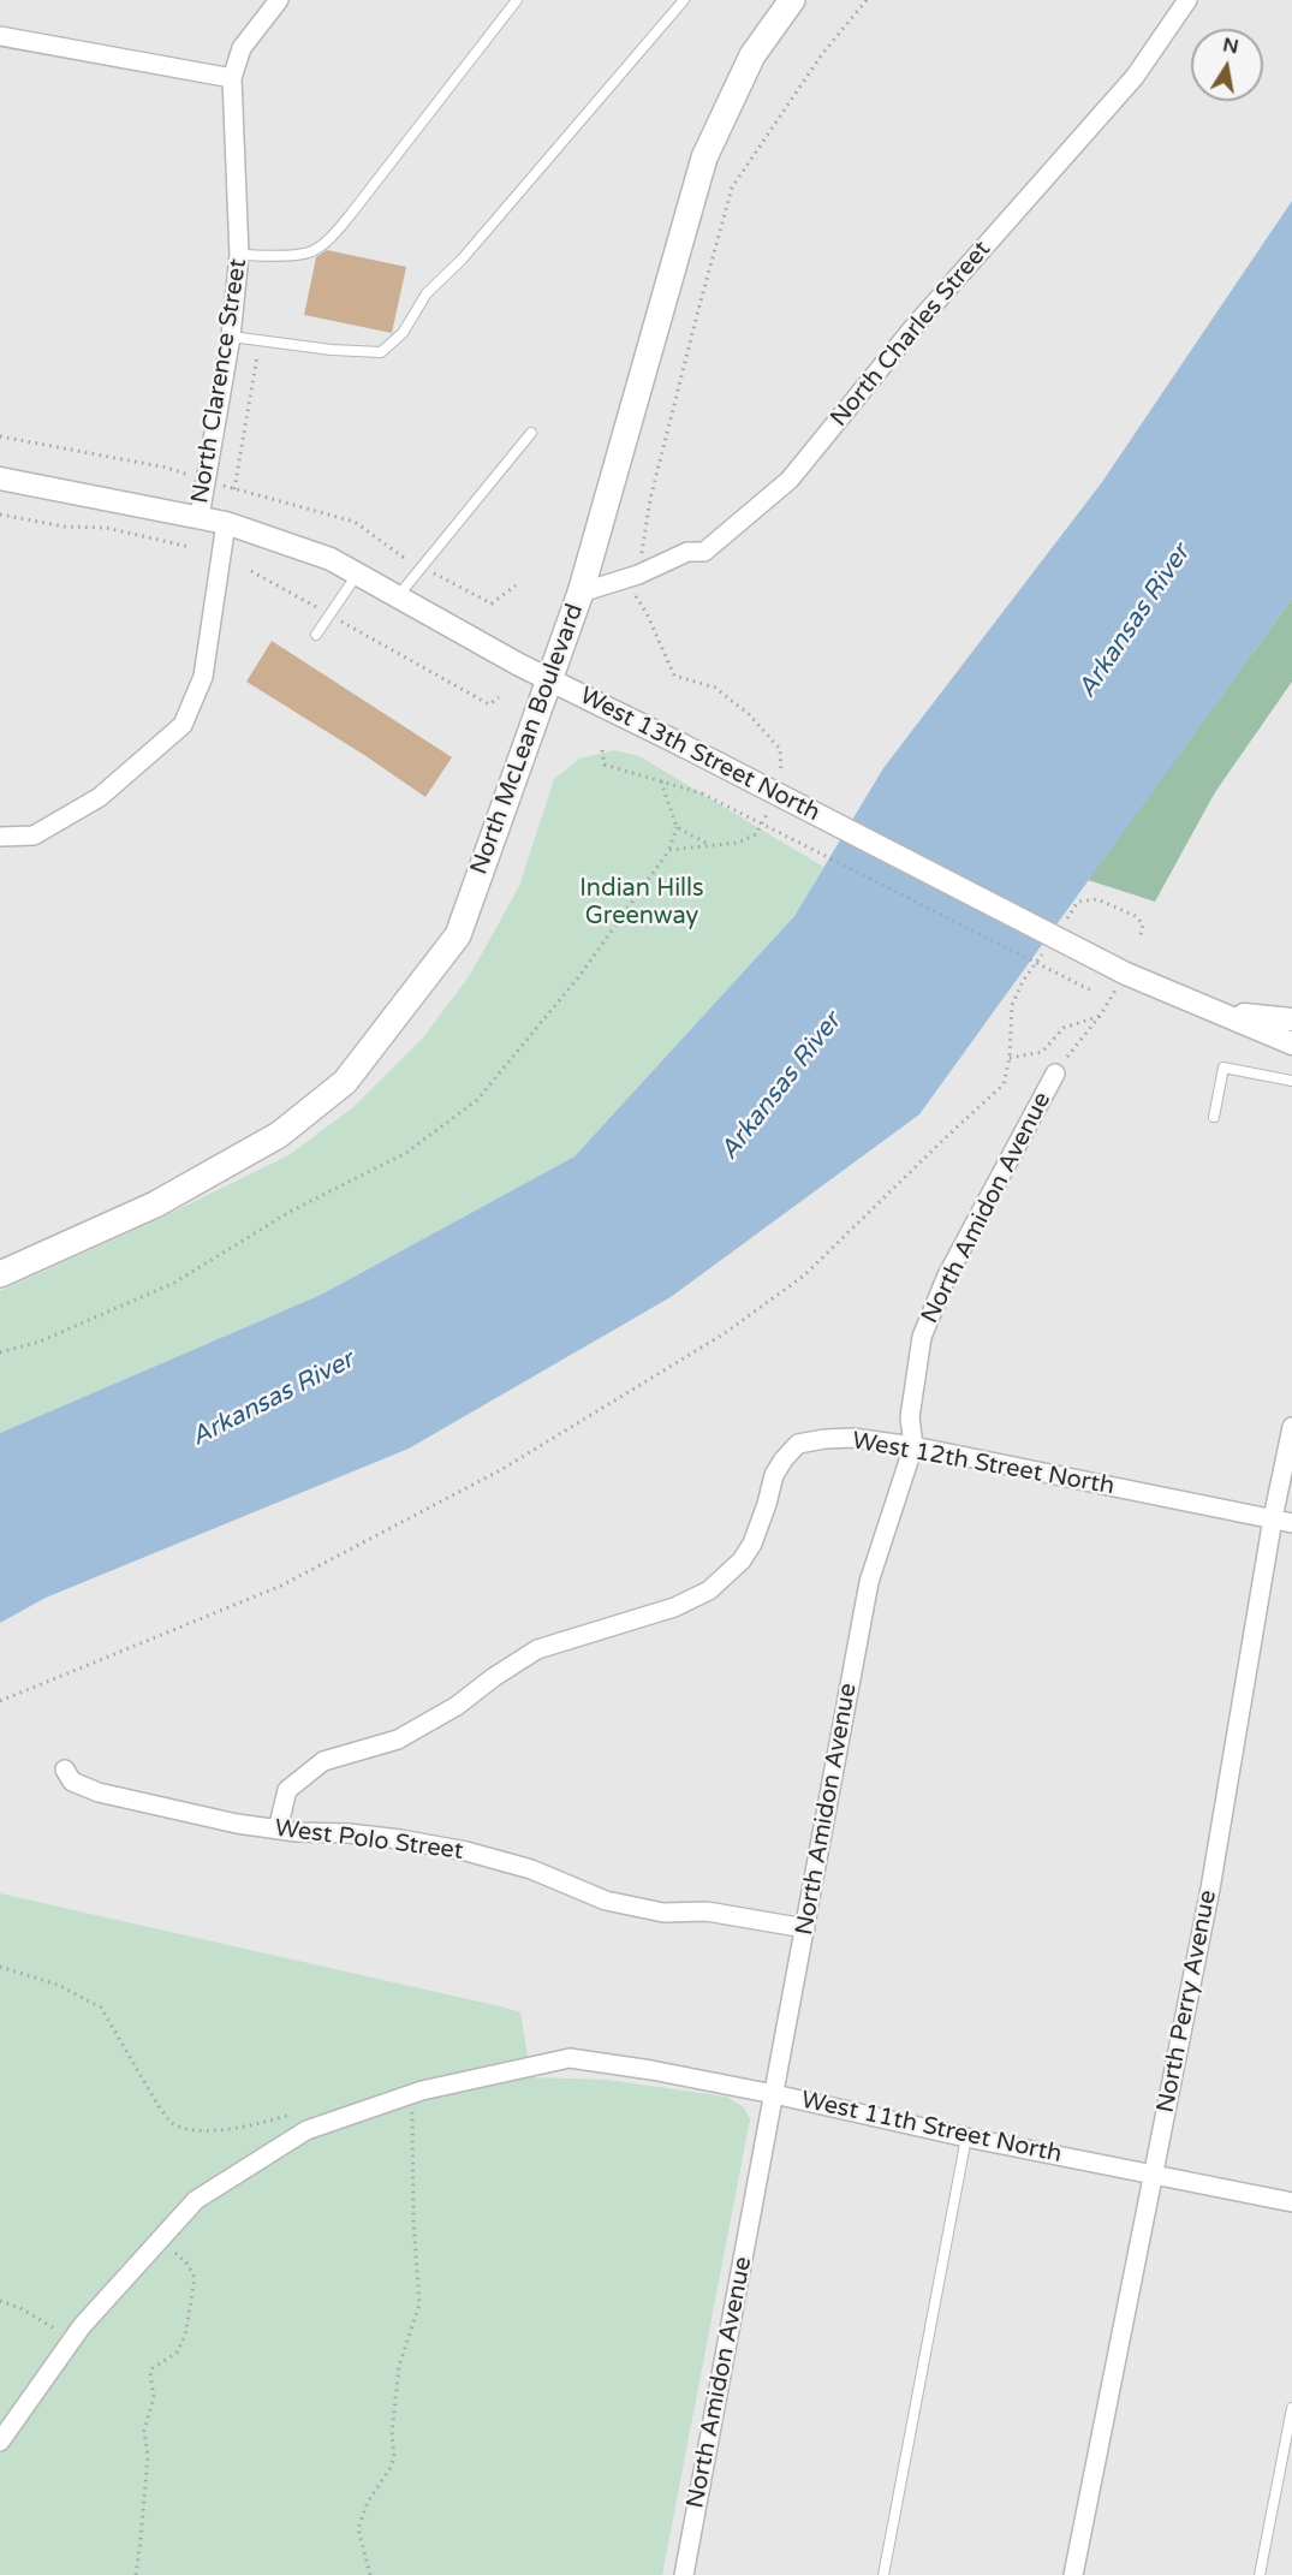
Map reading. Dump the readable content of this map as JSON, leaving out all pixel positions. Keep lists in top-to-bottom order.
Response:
{
  "streets": {
    "main road": ["North McLean Boulevard"],
    "street": [
      "North Charles Street",
      "North Clarence Street",
      "West 13th Street North",
      "North Amidon Avenue",
      "West 12th Street North",
      "West Polo Street",
      "North Perry Avenue",
      "West 11th Street North"
    ]
  },
  "crossings": [
    ["North Charles Street", "North McLean Boulevard"],
    ["North Clarence Street", "West 13th Street North"],
    ["North McLean Boulevard", "West 13th Street North"],
    ["North Amidon Avenue", "West 12th Street North"],
    ["North Amidon Avenue", "West Polo Street"],
    ["North Amidon Avenue", "West 11th Street North"],
    ["West 12th Street North", "West Polo Street"],
    ["West 12th Street North", "North Perry Avenue"],
    ["North Perry Avenue", "West 11th Street North"]
  ],
  "water": ["Arkansas River"],
  "parks": ["Indian Hills Greenway"],
  "north": "top"
}
